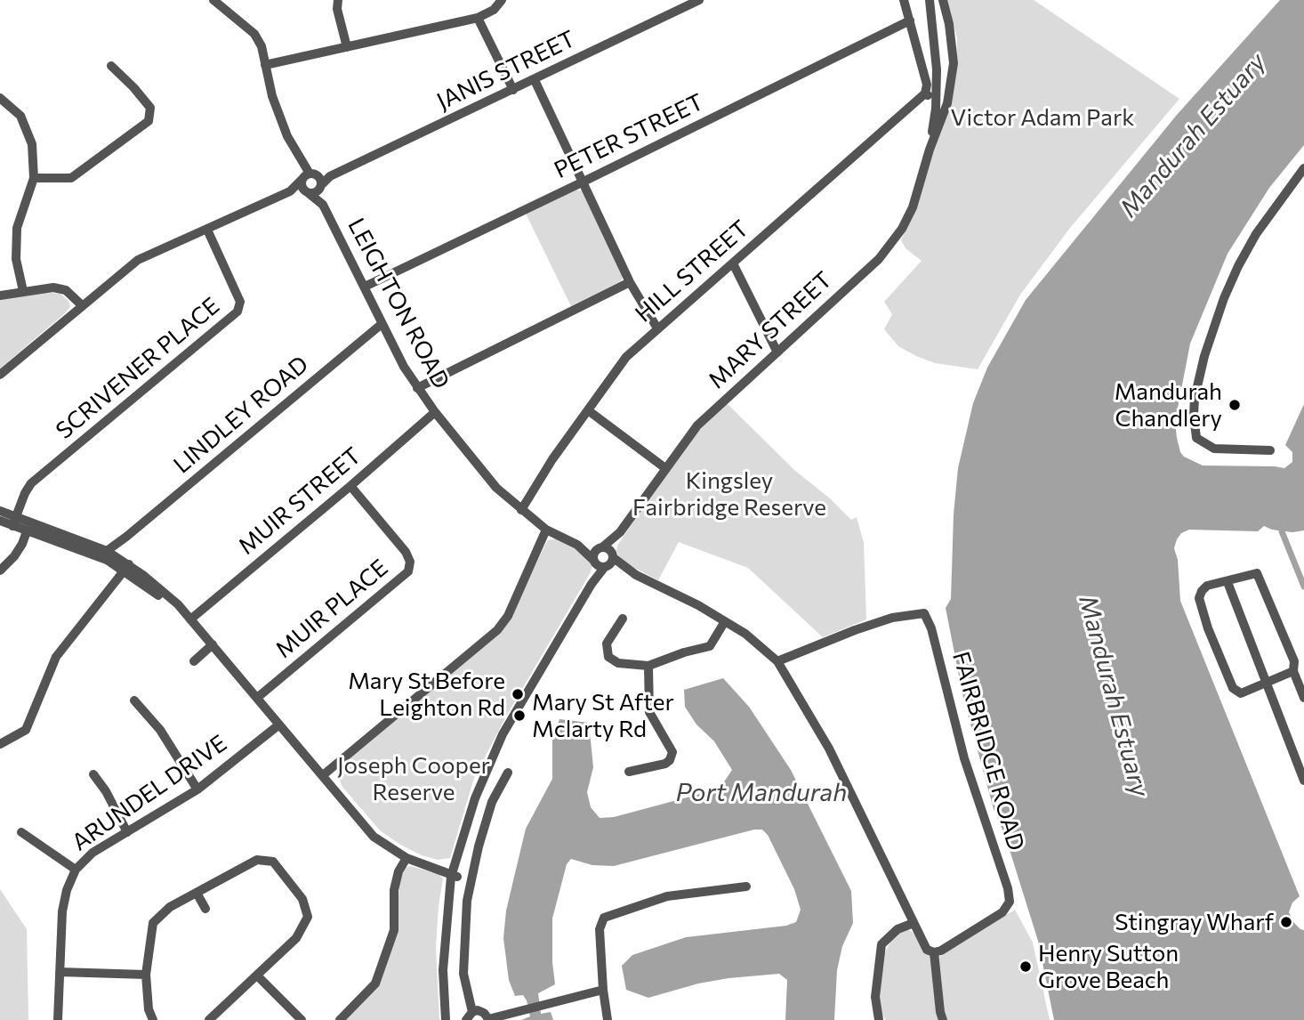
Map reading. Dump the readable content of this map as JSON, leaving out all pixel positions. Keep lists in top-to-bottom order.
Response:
{
  "streets": {
    "street": [
      "JANIS STREET",
      "PETER STREET",
      "HILL STREET",
      "LEIGHTON ROAD",
      "MARY STREET",
      "SCRIVENER PLACE",
      "LINDLEY ROAD",
      "MUIR STREET",
      "MUIR PLACE",
      "FAIRBRIDGE ROAD",
      "ARUNDEL DRIVE"
    ]
  },
  "crossings": [
    ["JANIS STREET", "LEIGHTON ROAD"],
    ["JANIS STREET", "SCRIVENER PLACE"],
    ["PETER STREET", "LEIGHTON ROAD"],
    ["HILL STREET", "LEIGHTON ROAD"],
    ["LEIGHTON ROAD", "MARY STREET"],
    ["LEIGHTON ROAD", "LINDLEY ROAD"],
    ["LEIGHTON ROAD", "MUIR STREET"],
    ["MUIR STREET", "MUIR PLACE"]
  ],
  "water": ["Mandurah Estuary", "Port Mandurah"],
  "parks": ["Victor Adam Park", "Kingsley Fairbridge Reserve", "Joseph Cooper Reserve"],
  "places": [
    "Mandurah Chandlery",
    "Mary St Before Leighton Rd",
    "Mary St After Mclarty Rd",
    "Stingray Wharf",
    "Henry Sutton Grove Beach"
  ]
}
